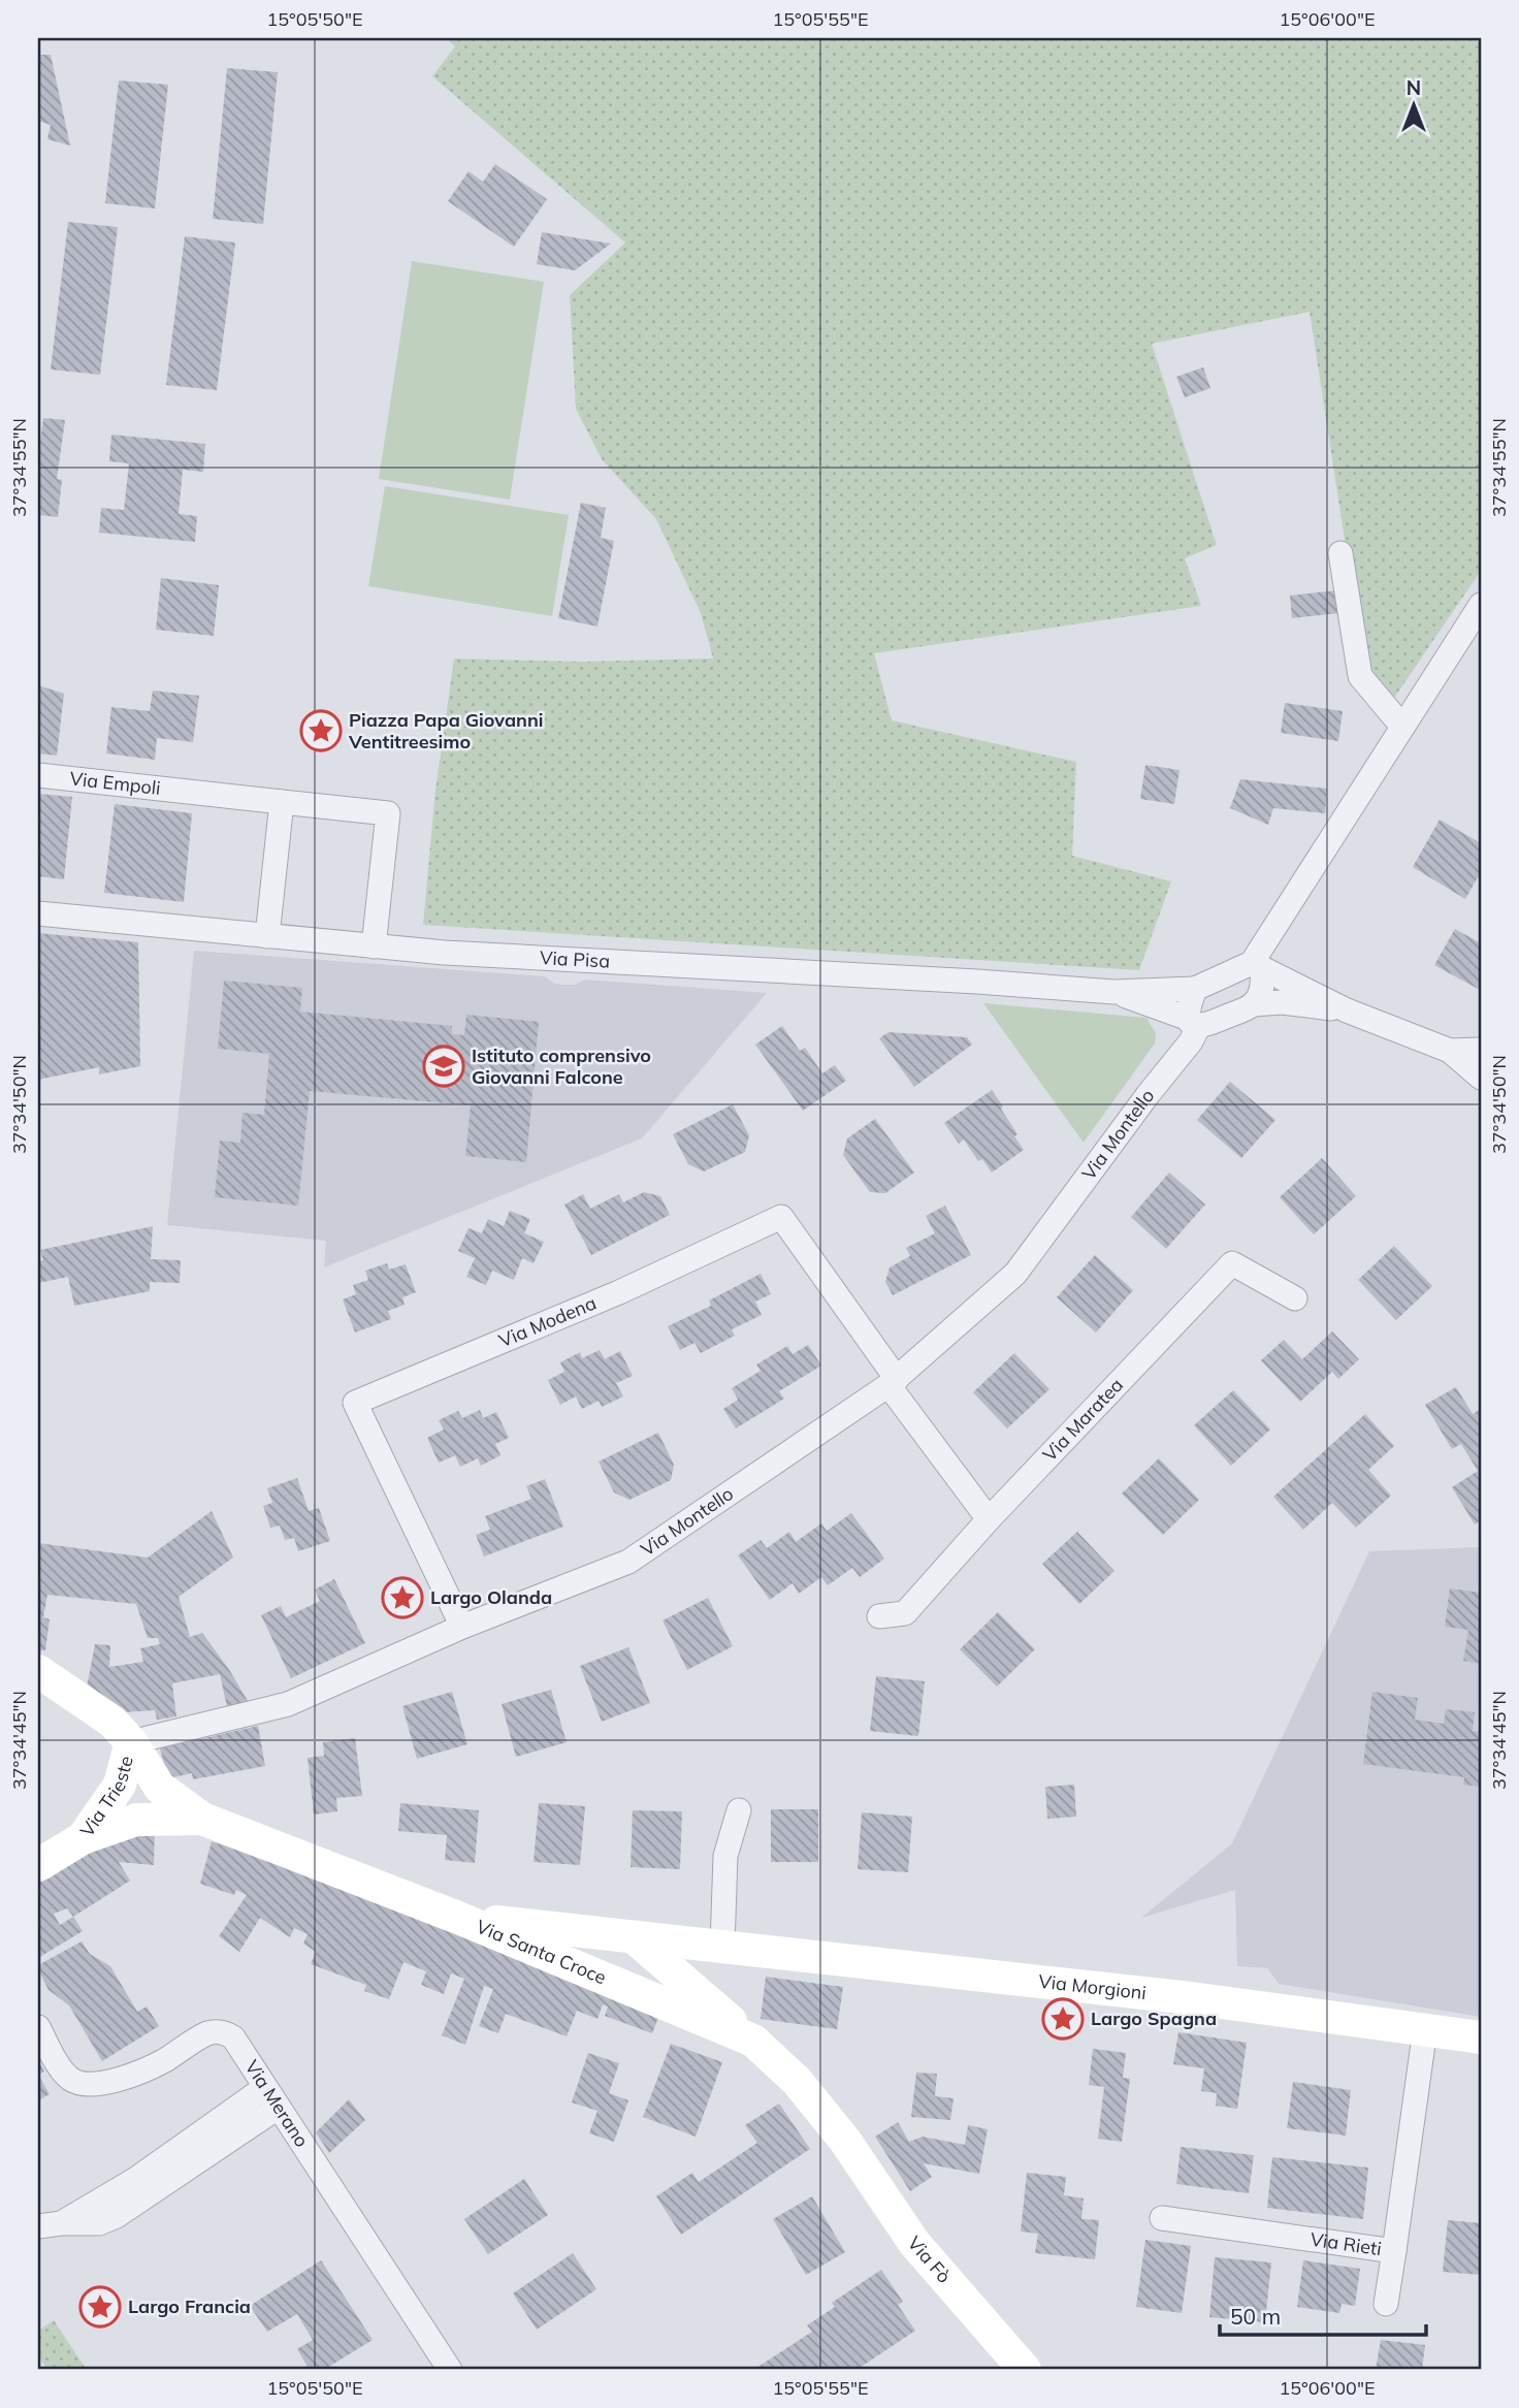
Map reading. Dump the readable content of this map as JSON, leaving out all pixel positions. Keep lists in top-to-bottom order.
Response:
{
  "streets": {
    "street": [
      "Via Empoli",
      "Via Pisa",
      "Via Montello",
      "Via Modena",
      "Via Maratea",
      "Via Trieste",
      "Via Santa Croce",
      "Via Morgioni",
      "Via Merano",
      "Via Rieti",
      "Via Fò"
    ]
  },
  "crossings": [
    ["Via Empoli", "Via Pisa"],
    ["Via Pisa", "Via Montello"],
    ["Via Montello", "Via Modena"],
    ["Via Montello", "Via Trieste"],
    ["Via Santa Croce", "Via Morgioni"],
    ["Via Santa Croce", "Via Fò"],
    ["Via Morgioni", "Via Rieti"]
  ],
  "places": {
    "place": [
      "Piazza Papa Giovanni Ventitreesimo",
      "Largo Olanda",
      "Largo Spagna",
      "Largo Francia"
    ],
    "school or university": ["Istituto comprensivo Giovanni Falcone"]
  },
  "scale_bar": "50 m",
  "north": "top",
  "coordinates": [
    "15°05'50\"E",
    "15°05'55\"E",
    "15°06'00\"E",
    "37°34'55\"N",
    "37°34'50\"N",
    "37°34'45\"N"
  ]
}
